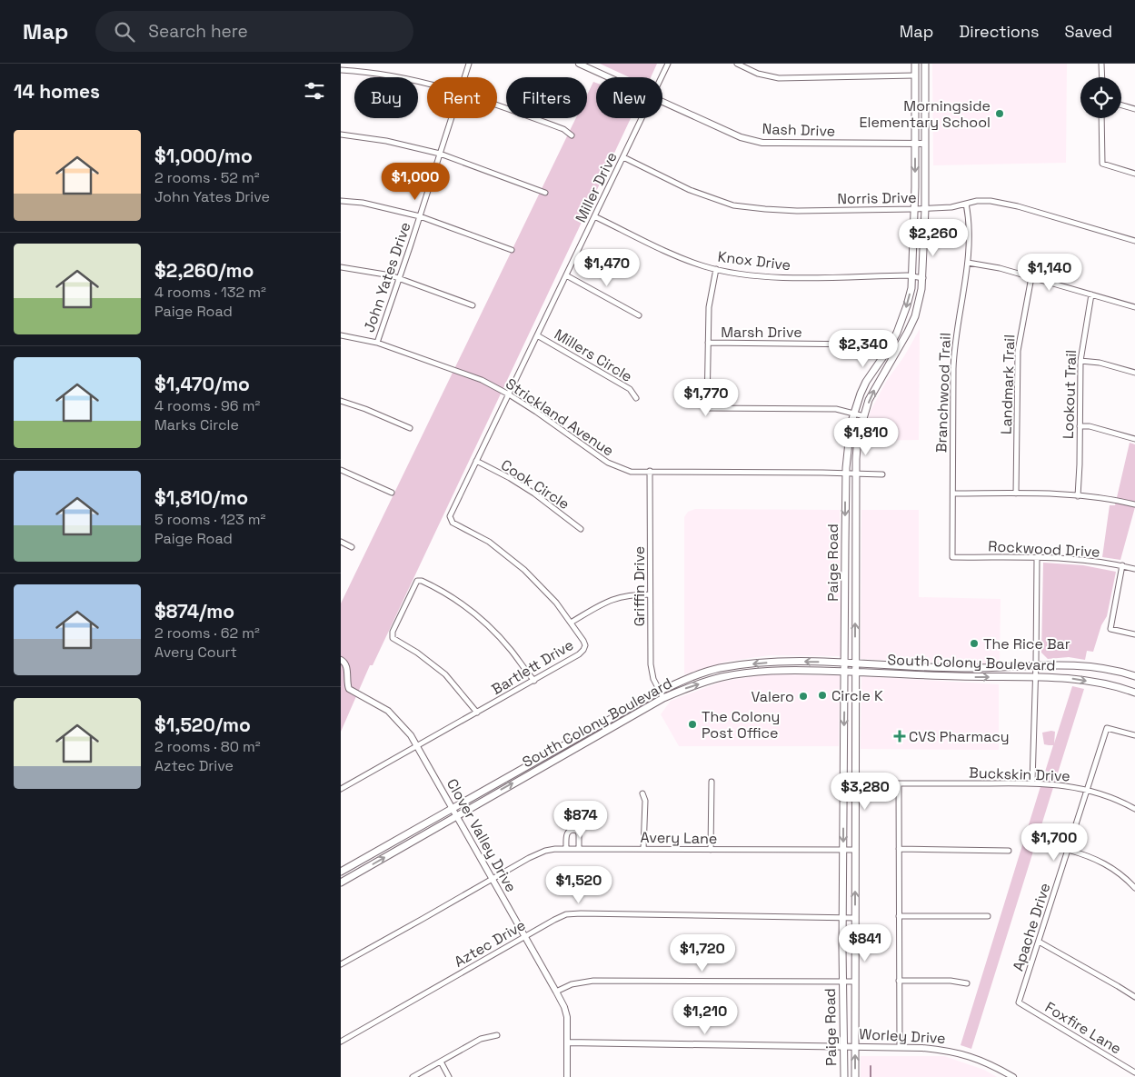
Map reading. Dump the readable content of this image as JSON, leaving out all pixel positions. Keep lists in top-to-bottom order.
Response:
{
  "streets": {
    "main road": ["Paige Road", "South Colony Boulevard"],
    "street": [
      "Nash Drive",
      "Miller Drive",
      "Norris Drive",
      "Knox Drive",
      "John Yates Drive",
      "Marsh Drive",
      "Millers Circle",
      "Landmark Trail",
      "Branchwood Trail",
      "Lookout Trail",
      "Strickland Avenue",
      "Cook Circle",
      "Rockwood Drive",
      "Griffin Drive",
      "Bartlett Drive",
      "Buckskin Drive",
      "Clover Valley Drive",
      "Avery Lane",
      "Apache Drive",
      "Aztec Drive",
      "Foxfire Lane",
      "Worley Drive"
    ]
  },
  "crossings": [
    ["Nash Drive", "Paige Road"],
    ["Miller Drive", "Norris Drive"],
    ["Miller Drive", "Knox Drive"],
    ["Miller Drive", "Millers Circle"],
    ["Miller Drive", "Strickland Avenue"],
    ["Miller Drive", "Cook Circle"],
    ["Miller Drive", "Bartlett Drive"],
    ["Norris Drive", "Branchwood Trail"],
    ["Norris Drive", "Paige Road"],
    ["Knox Drive", "Paige Road"],
    ["John Yates Drive", "Strickland Avenue"],
    ["Marsh Drive", "Paige Road"],
    ["Branchwood Trail", "Rockwood Drive"],
    ["Strickland Avenue", "Paige Road"],
    ["Strickland Avenue", "Griffin Drive"],
    ["Paige Road", "South Colony Boulevard"],
    ["Paige Road", "Avery Lane"],
    ["Paige Road", "Aztec Drive"],
    ["Paige Road", "Worley Drive"],
    ["Griffin Drive", "South Colony Boulevard"],
    ["South Colony Boulevard", "Clover Valley Drive"],
    ["Bartlett Drive", "Clover Valley Drive"],
    ["Buckskin Drive", "Apache Drive"],
    ["Clover Valley Drive", "Avery Lane"],
    ["Clover Valley Drive", "Aztec Drive"],
    ["Clover Valley Drive", "Worley Drive"],
    ["Apache Drive", "Foxfire Lane"]
  ],
  "places": {
    "other": [
      "Morningside Elementary School",
      "The Rice Bar",
      "Circle K",
      "Valero",
      "The Colony Post Office"
    ],
    "health": ["CVS Pharmacy"]
  },
  "page": {
    "header": "Map",
    "search": "Search here",
    "nav": ["Map", "Directions", "Saved"],
    "heading": "14 homes",
    "chip": [
      "Buy",
      "Rent",
      "Filters",
      "New"
    ],
    "list": [
      {
        "name": "$1,000/mo",
        "note": "2 rooms · 52 m² · John Yates Drive"
      },
      {
        "name": "$2,260/mo",
        "note": "4 rooms · 132 m² · Paige Road"
      },
      {
        "name": "$1,470/mo",
        "note": "4 rooms · 96 m² · Marks Circle"
      },
      {
        "name": "$1,810/mo",
        "note": "5 rooms · 123 m² · Paige Road"
      },
      {
        "name": "$874/mo",
        "note": "2 rooms · 62 m² · Avery Court"
      },
      {
        "name": "$1,520/mo",
        "note": "2 rooms · 80 m² · Aztec Drive"
      }
    ],
    "price": [
      "$1,000",
      "$2,260",
      "$1,470",
      "$1,140",
      "$2,340",
      "$1,770",
      "$1,810",
      "$3,280",
      "$874",
      "$1,700",
      "$1,520",
      "$841",
      "$1,720",
      "$1,210"
    ]
  }
}
